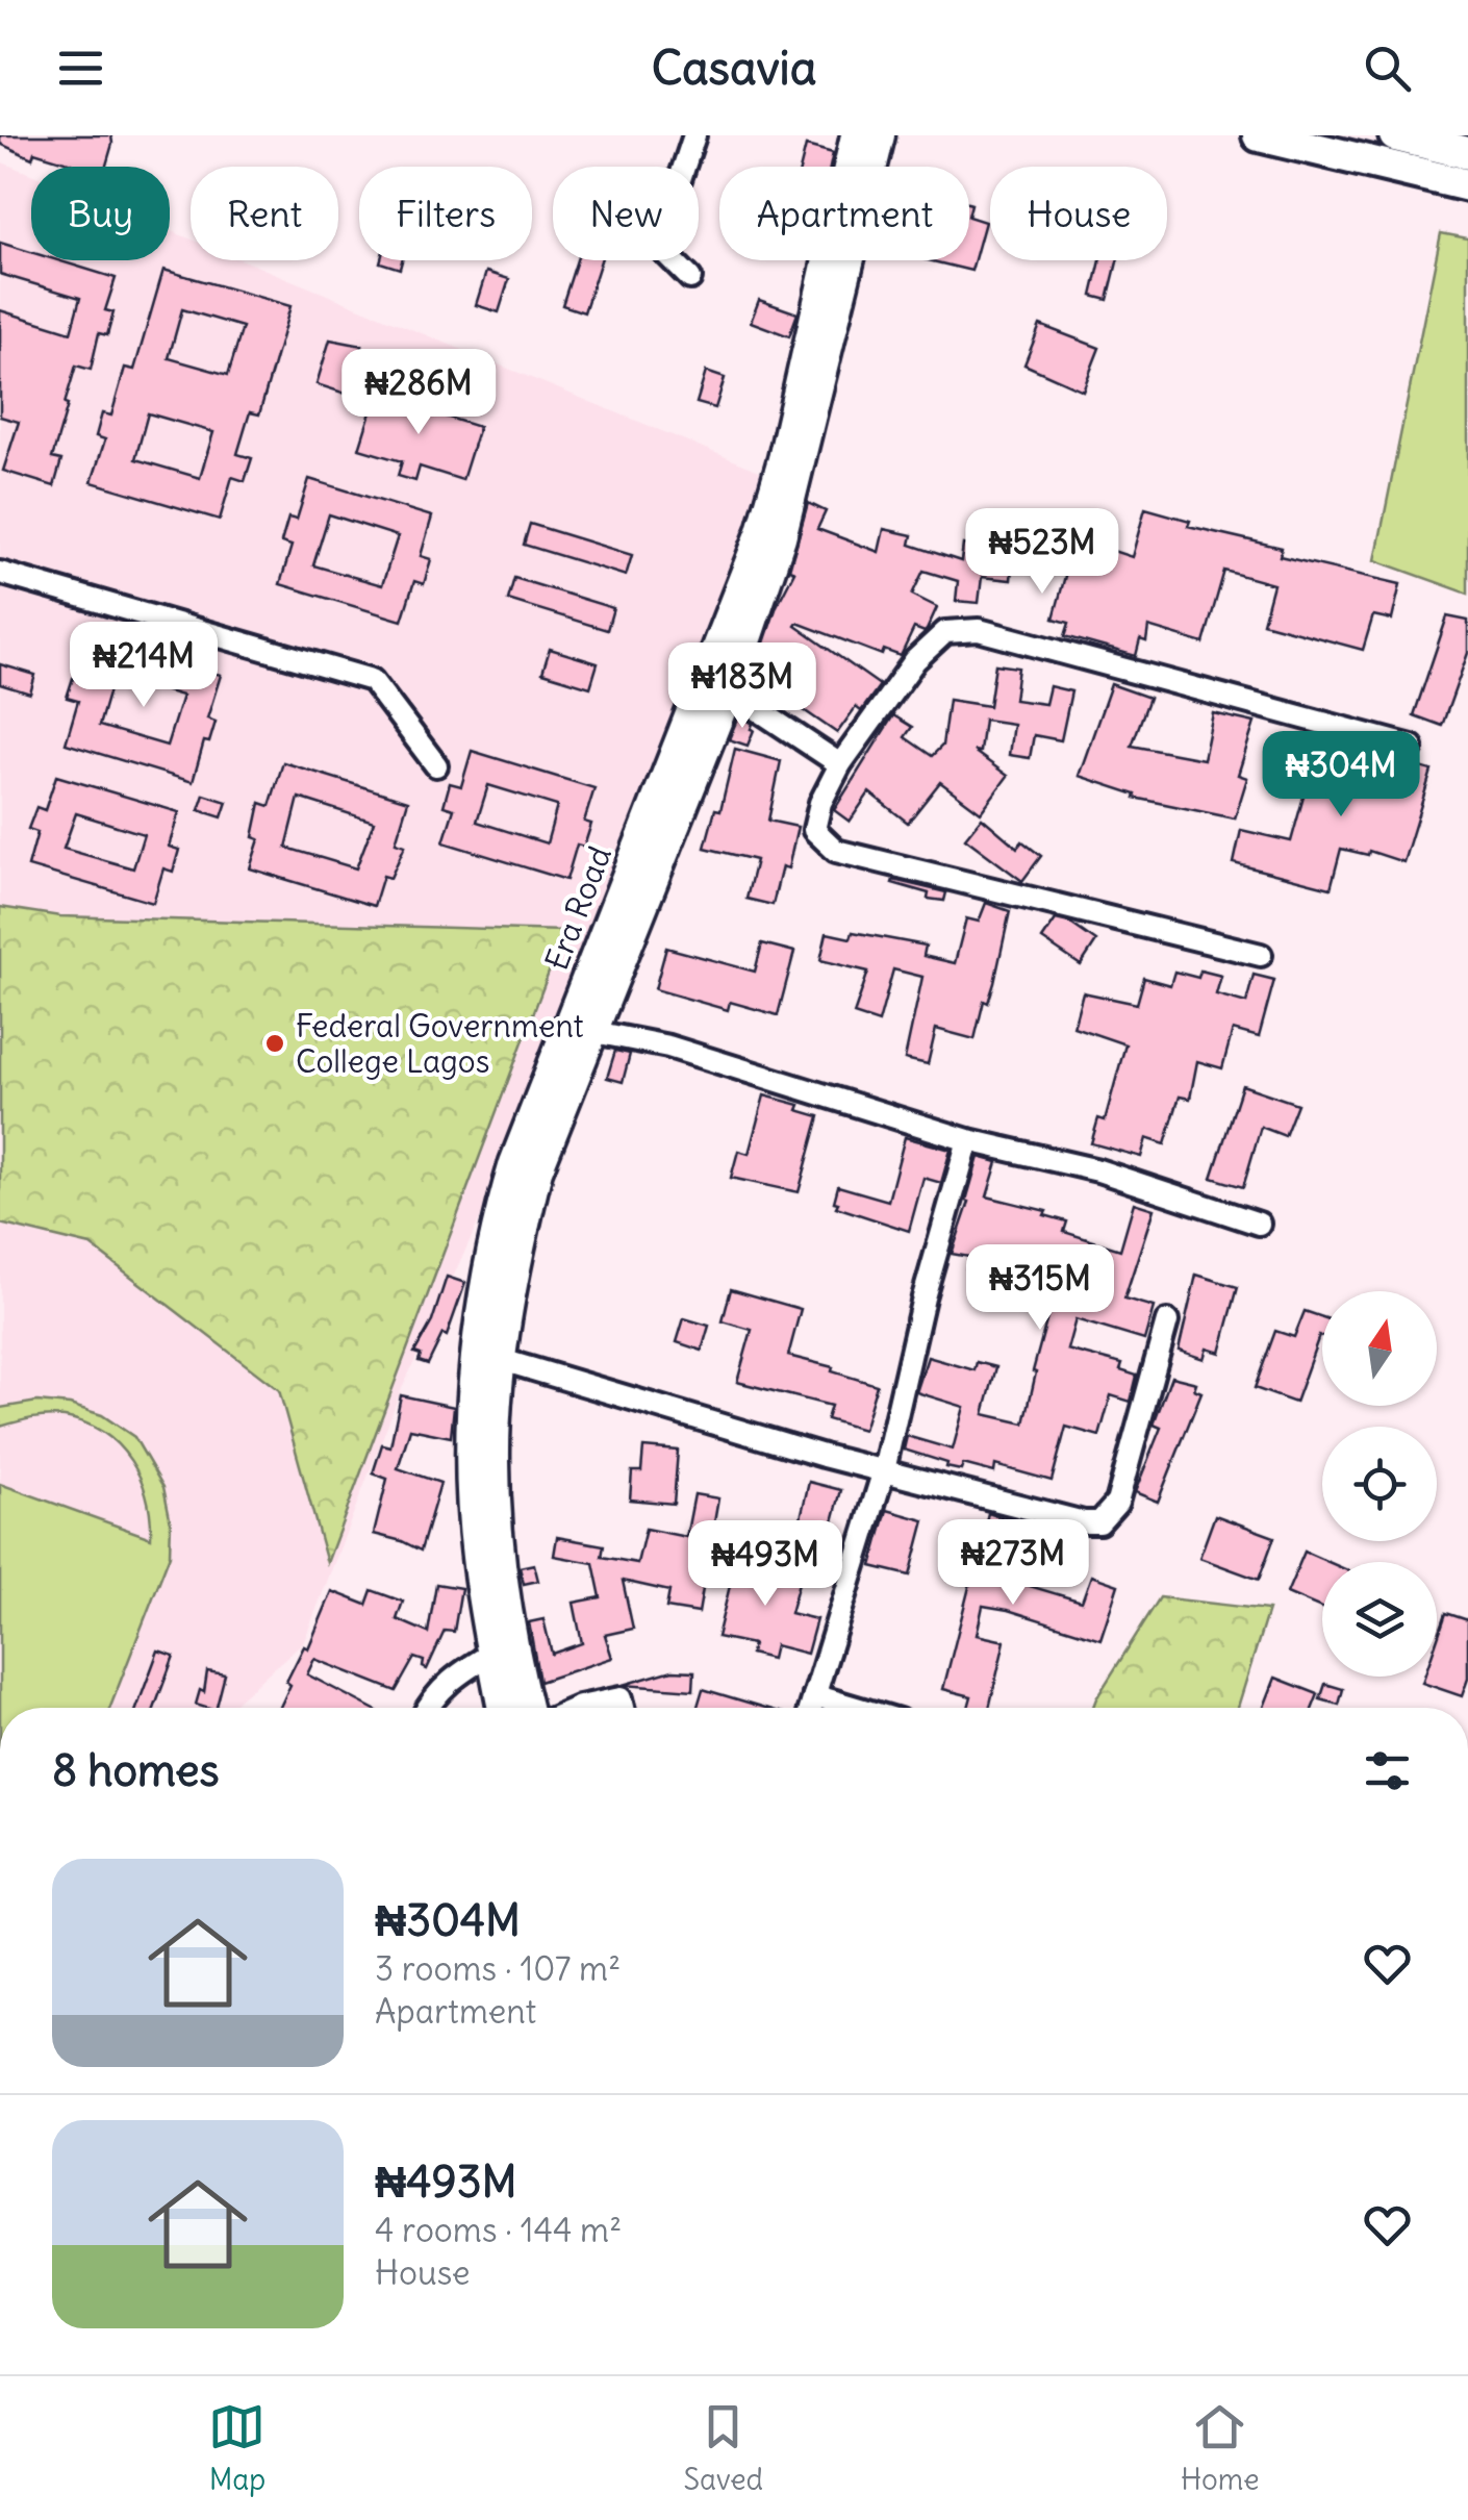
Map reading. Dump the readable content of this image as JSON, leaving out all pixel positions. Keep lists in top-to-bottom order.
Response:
{
  "streets": {
    "main road": ["Era Road"]
  },
  "places": ["Federal Government College Lagos"],
  "north": "top",
  "page": {
    "header": "Casavia",
    "chip": [
      "Buy",
      "Rent",
      "Filters",
      "New",
      "Apartment",
      "House"
    ],
    "price": [
      "₦286M",
      "₦523M",
      "₦214M",
      "₦183M",
      "₦304M",
      "₦315M",
      "₦273M",
      "₦493M"
    ],
    "heading": "8 homes",
    "list": [
      {
        "name": "₦304M",
        "note": "3 rooms · 107 m² · Apartment"
      },
      {
        "name": "₦493M",
        "note": "4 rooms · 144 m² · House"
      }
    ],
    "tabs": ["Map", "Saved", "Home"]
  }
}
